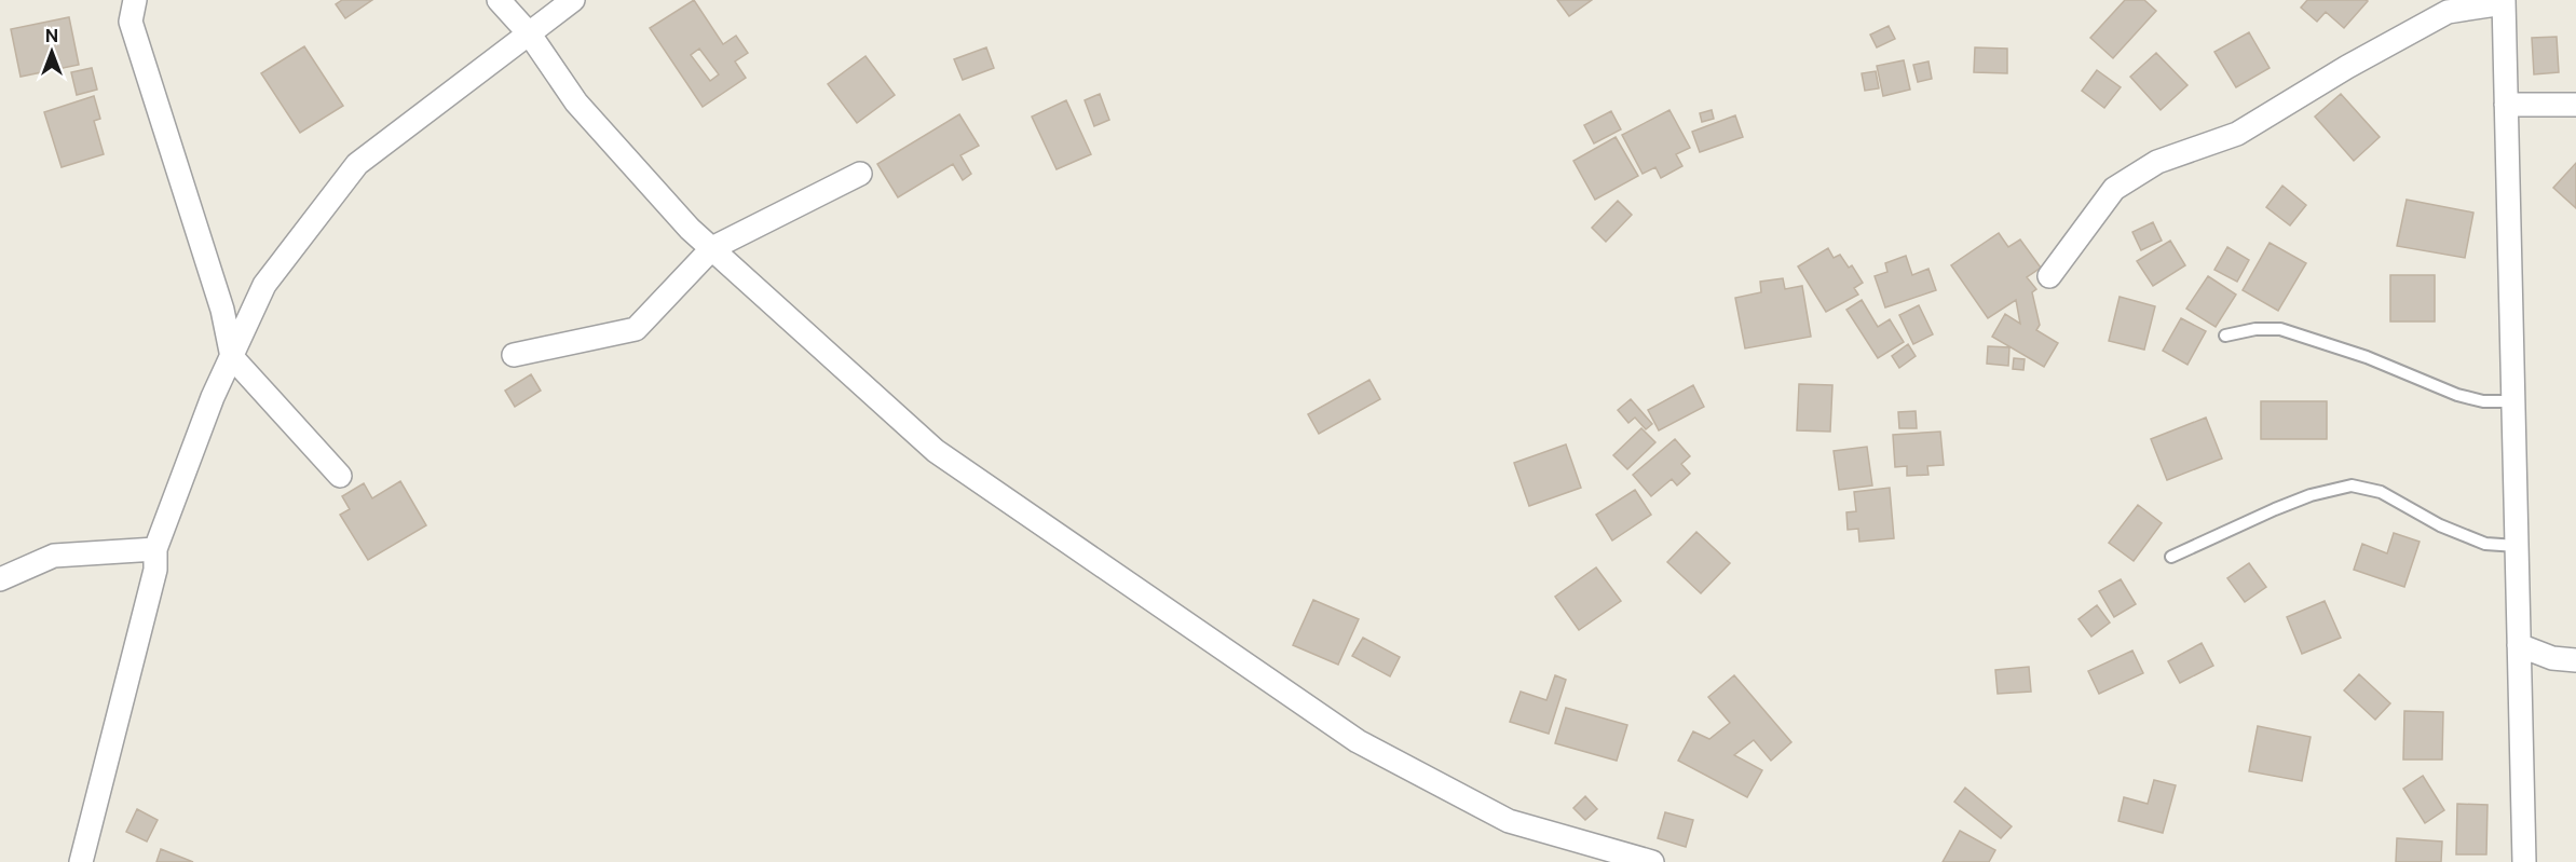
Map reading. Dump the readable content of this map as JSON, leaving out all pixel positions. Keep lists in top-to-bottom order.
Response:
{
  "north": "top"
}
